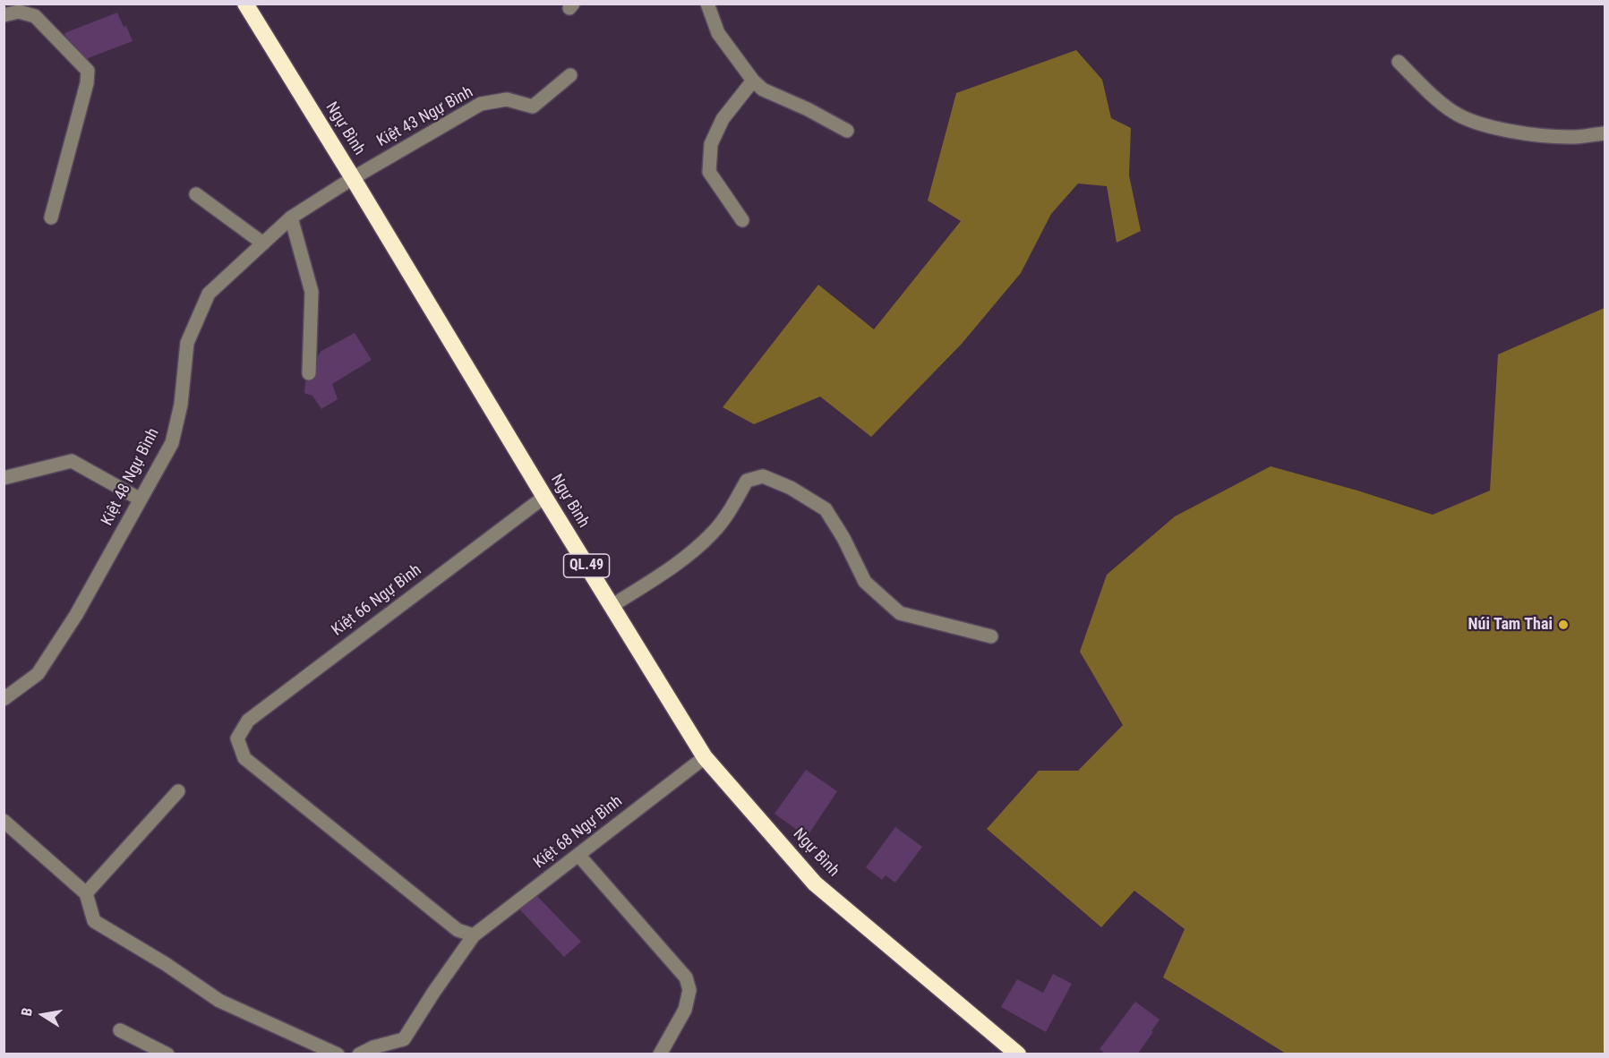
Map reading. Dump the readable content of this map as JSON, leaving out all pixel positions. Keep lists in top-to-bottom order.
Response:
{
  "streets": {
    "highway": ["Ngự Bình", "QL.49"],
    "street": [
      "Kiệt 43 Ngự Bình",
      "Kiệt 48 Ngự Bình",
      "Kiệt 66 Ngự Bình",
      "Kiệt 68 Ngự Bình"
    ]
  },
  "crossings": [
    ["Kiệt 43 Ngự Bình", "Ngự Bình"],
    ["Kiệt 43 Ngự Bình", "Kiệt 48 Ngự Bình"],
    ["Ngự Bình", "Kiệt 48 Ngự Bình"],
    ["Ngự Bình", "Kiệt 66 Ngự Bình"],
    ["Ngự Bình", "Kiệt 68 Ngự Bình"],
    ["Kiệt 66 Ngự Bình", "Kiệt 68 Ngự Bình"]
  ],
  "places": ["Núi Tam Thai"],
  "north": "left"
}
